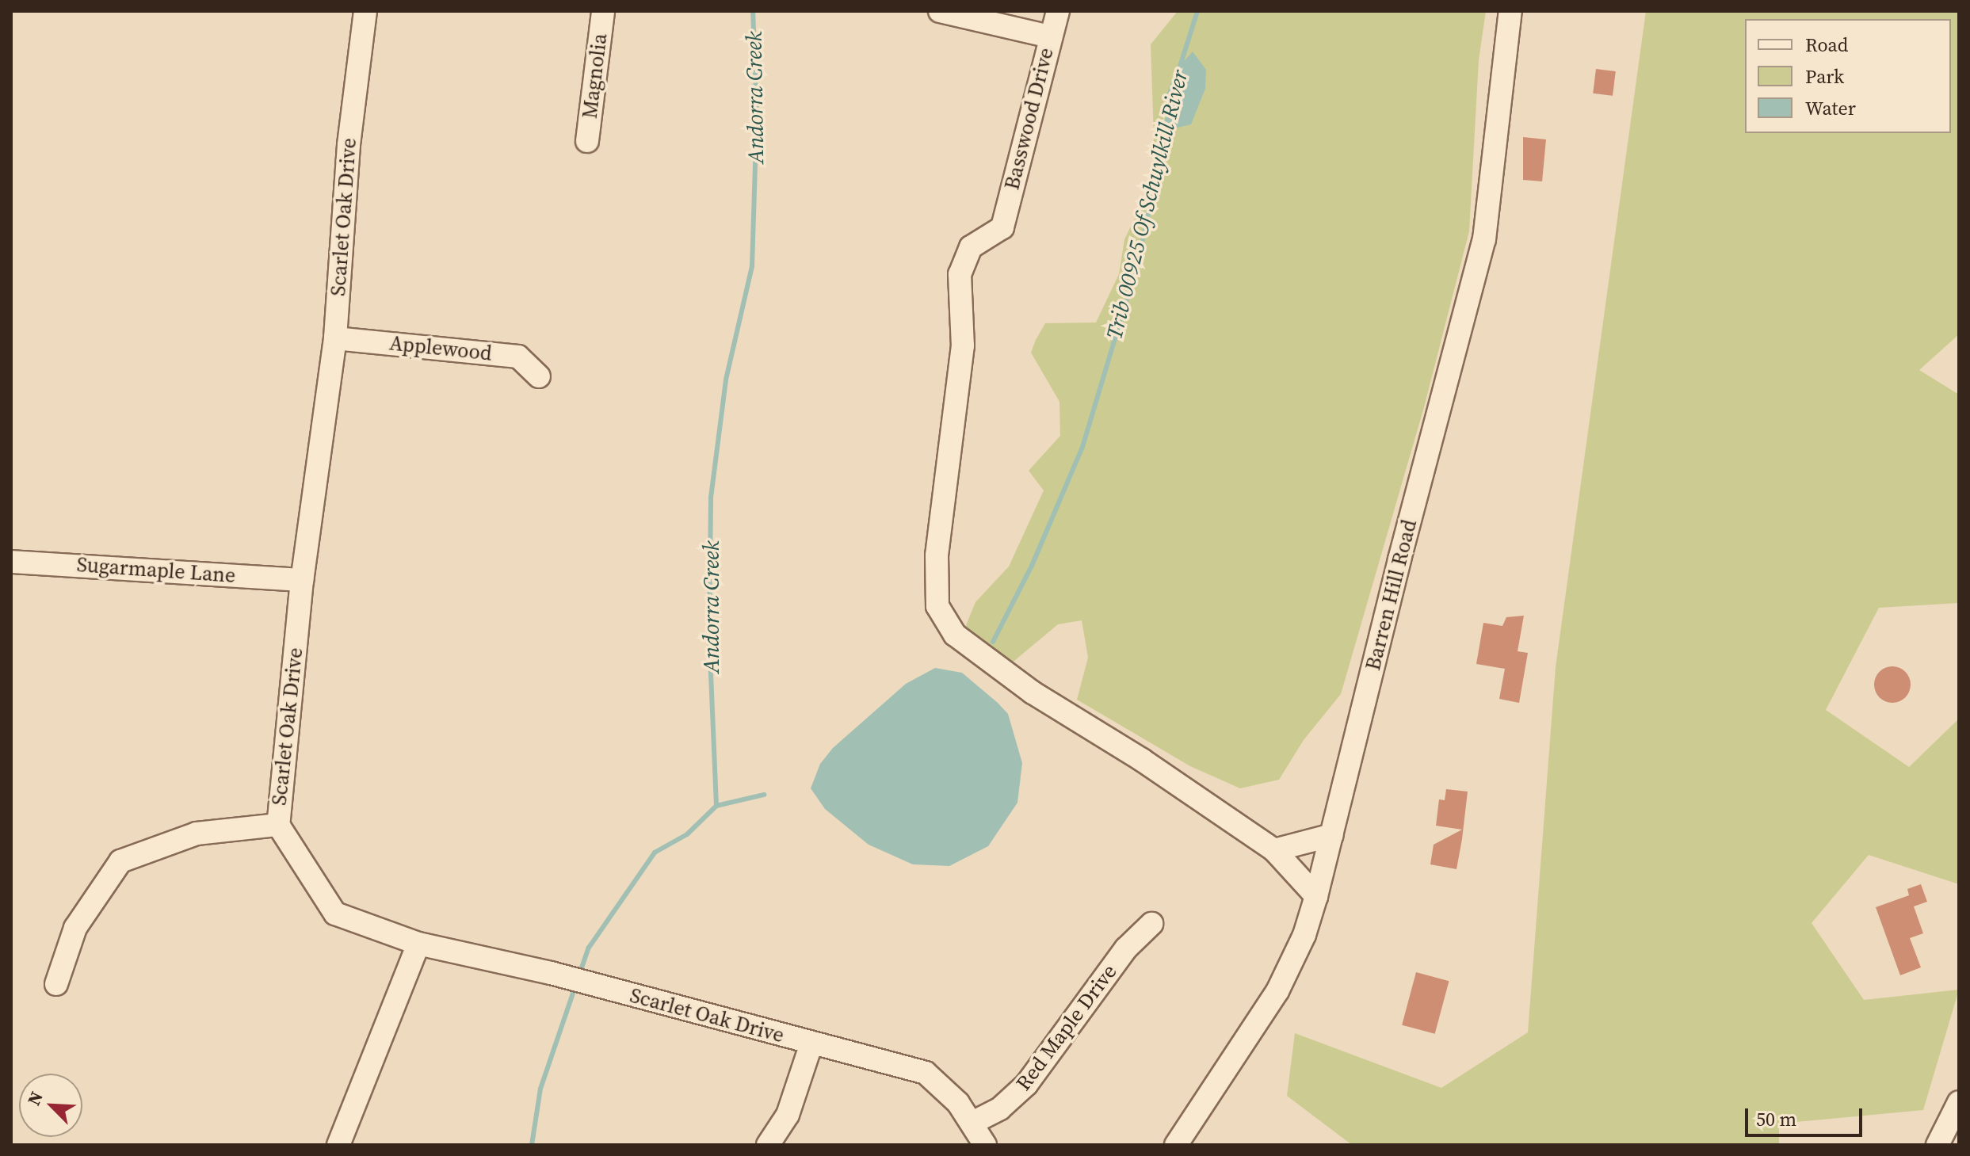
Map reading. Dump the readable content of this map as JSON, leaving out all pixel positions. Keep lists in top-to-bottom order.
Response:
{
  "streets": {
    "street": [
      "Magnolia",
      "Basswood Drive",
      "Scarlet Oak Drive",
      "Applewood",
      "Sugarmaple Lane",
      "Barren Hill Road",
      "Red Maple Drive"
    ]
  },
  "crossings": [
    ["Scarlet Oak Drive", "Applewood"],
    ["Scarlet Oak Drive", "Sugarmaple Lane"],
    ["Scarlet Oak Drive", "Red Maple Drive"]
  ],
  "water": ["Andorra Creek", "Trib 00925 Of Schuylkill River"],
  "legend": ["Road", "Park", "Water"],
  "scale_bar": "50 m",
  "north": "top left"
}
